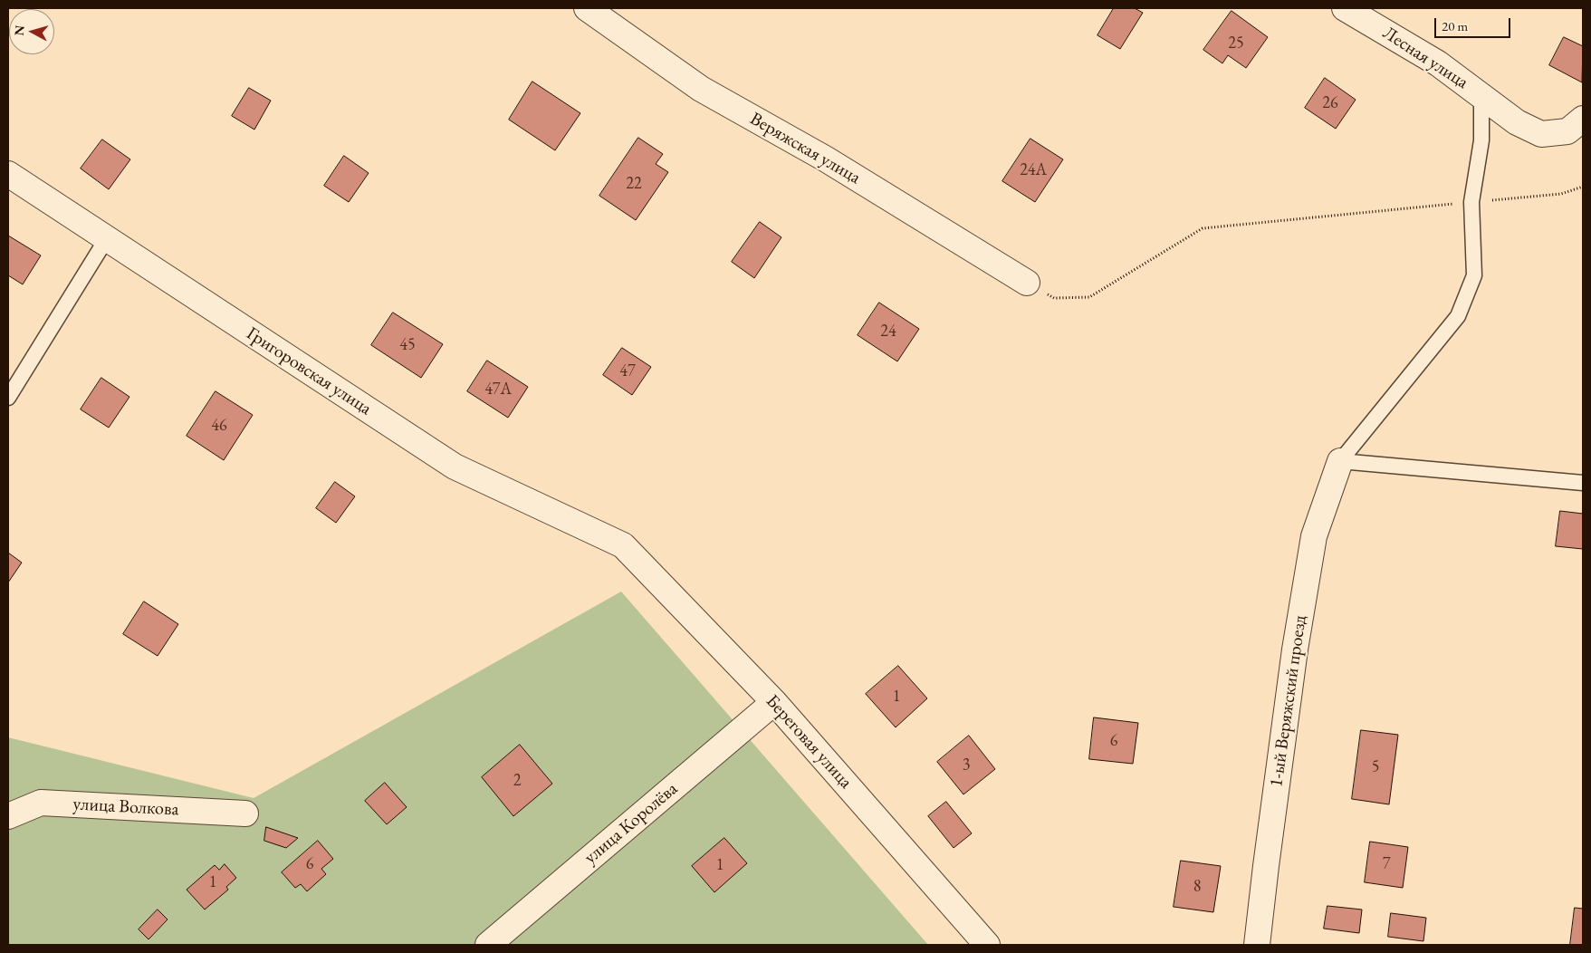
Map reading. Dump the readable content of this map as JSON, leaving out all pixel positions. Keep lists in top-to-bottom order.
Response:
{
  "streets": {
    "street": [
      "Лесная улица",
      "Веряжская улица",
      "Григоровская улица",
      "1-ый Веряжский проезд",
      "Береговая улица",
      "улица Волкова",
      "улица Королёва"
    ]
  },
  "crossings": [
    ["Григоровская улица", "Береговая улица"],
    ["Береговая улица", "улица Королёва"]
  ],
  "house_numbers": [
    "25",
    "26",
    "24А",
    "22",
    "24",
    "45",
    "47",
    "47А",
    "46",
    "1",
    "6",
    "3",
    "5",
    "2",
    "6",
    "7",
    "1",
    "1",
    "8"
  ],
  "scale_bar": "20 m",
  "north": "left"
}
